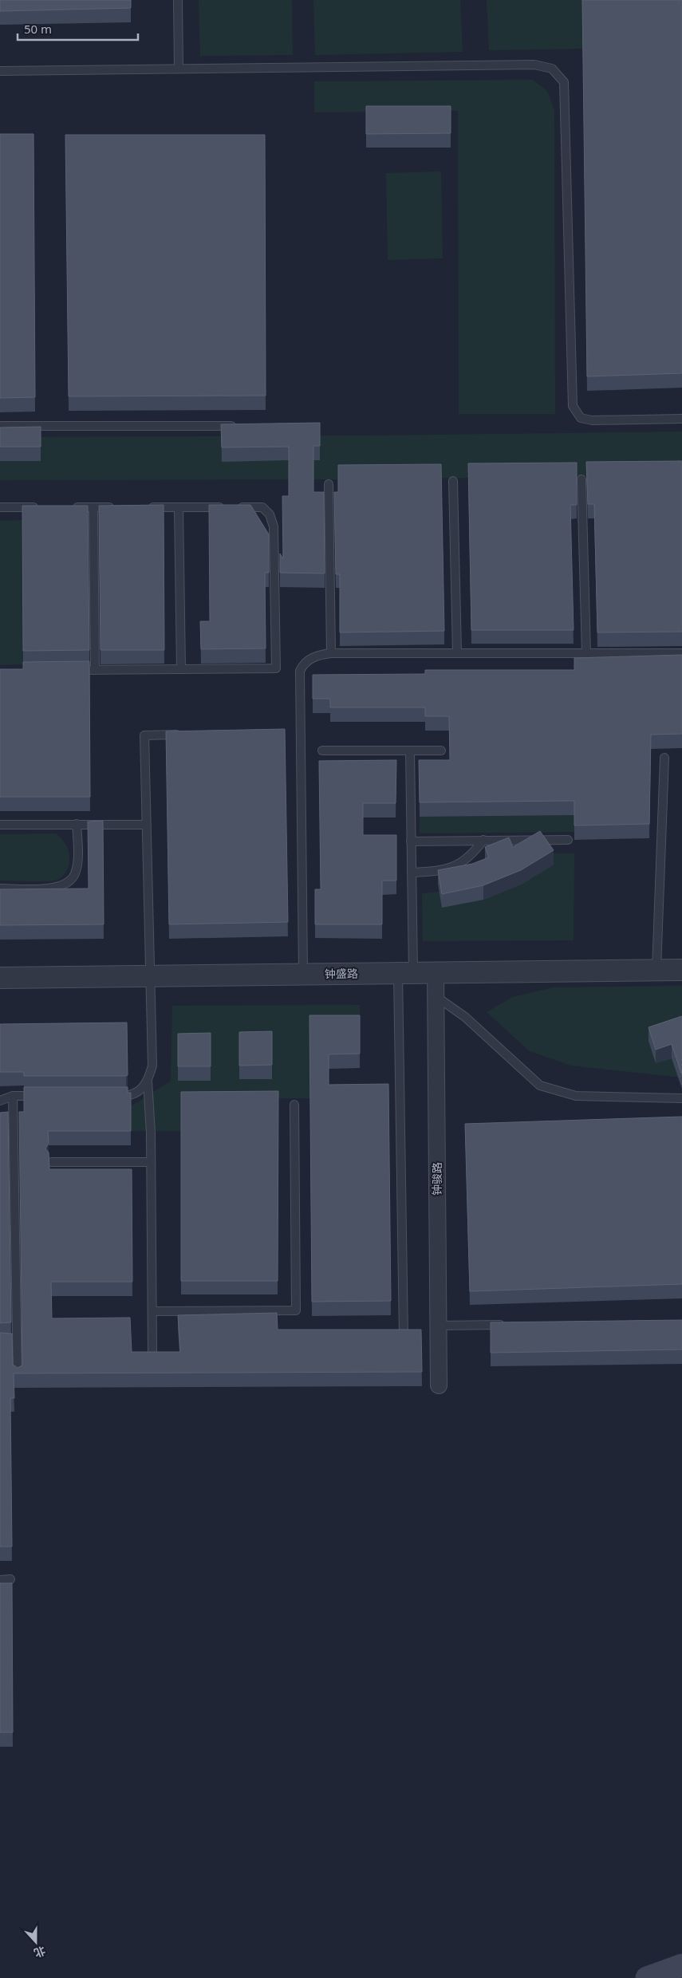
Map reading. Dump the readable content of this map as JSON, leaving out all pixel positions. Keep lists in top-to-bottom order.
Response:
{
  "streets": {
    "street": ["钟盛路", "钟骏路"]
  },
  "crossings": [
    ["钟盛路", "钟骏路"]
  ],
  "scale_bar": "50 m",
  "north": "bottom"
}
